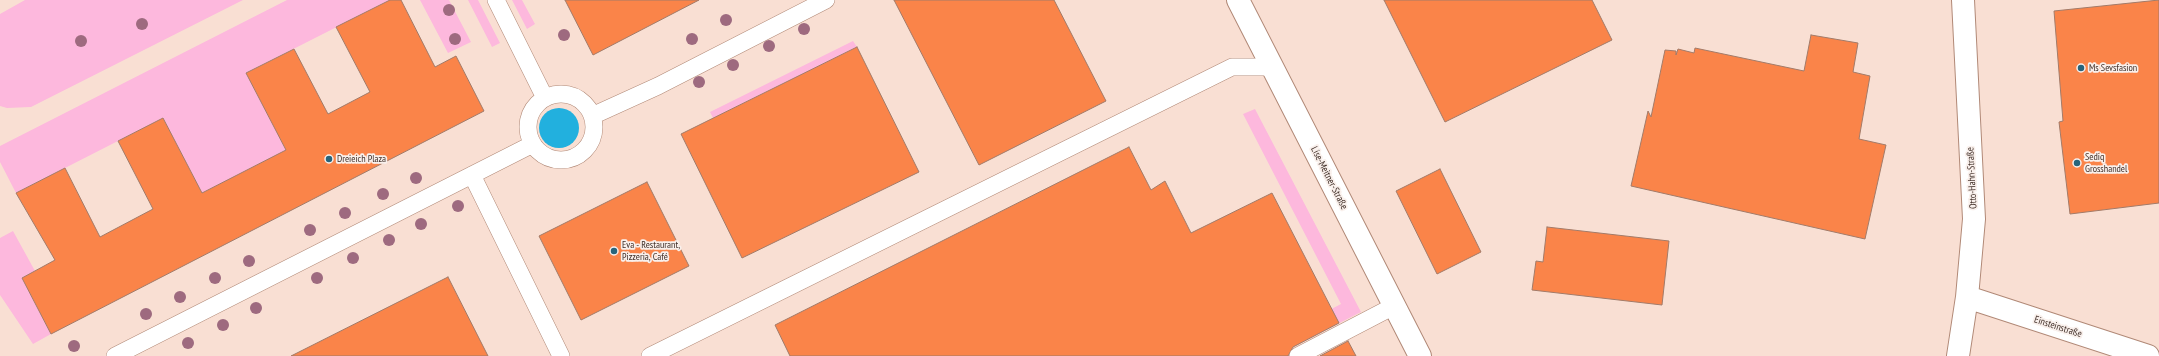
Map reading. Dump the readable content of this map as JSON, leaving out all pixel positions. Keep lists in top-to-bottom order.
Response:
{
  "streets": {
    "street": ["Lise-Meitner-Straße", "Otto-Hahn-Straße", "Einsteinstraße"]
  },
  "crossings": [
    ["Otto-Hahn-Straße", "Einsteinstraße"]
  ],
  "places": [
    "Ms Sevsfasion",
    "Dreieich Plaza",
    "Sediq Grosshandel",
    "Eva - Restaurant, Pizzeria, Café"
  ]
}
